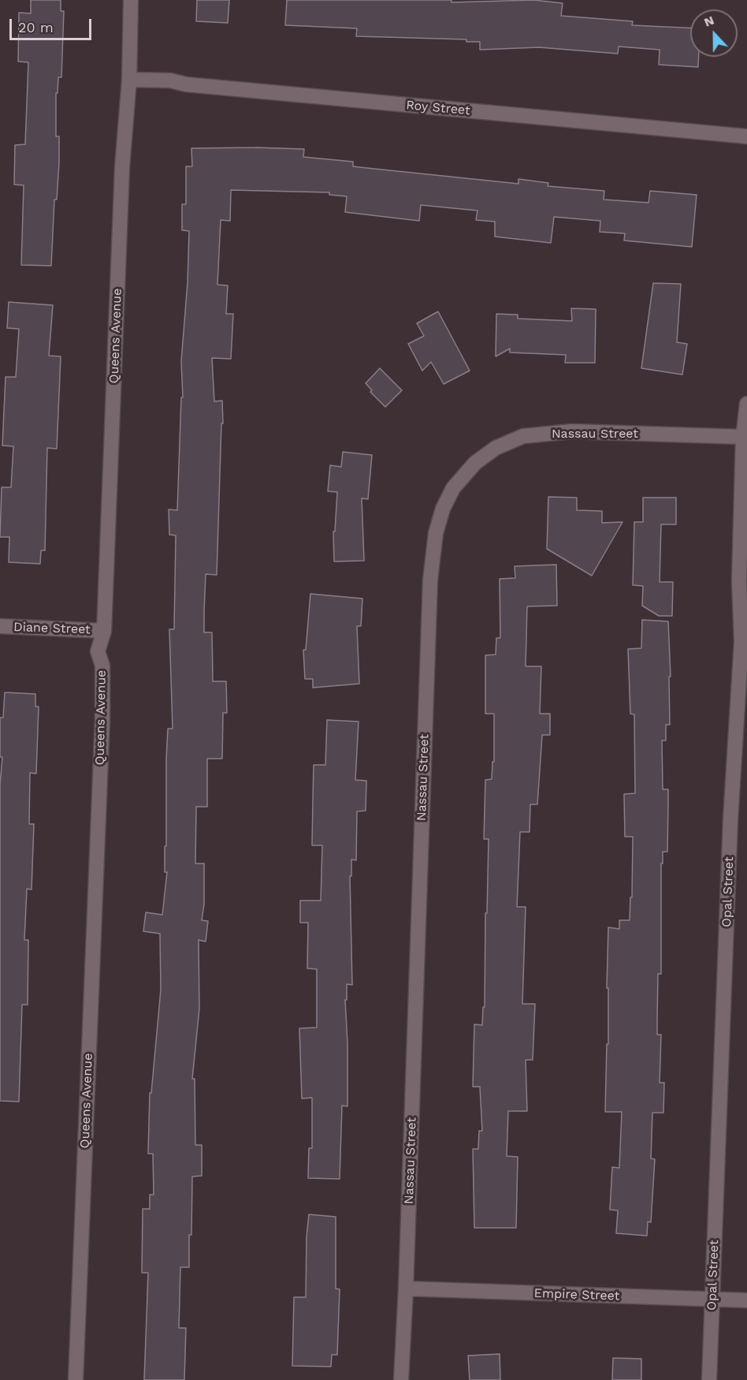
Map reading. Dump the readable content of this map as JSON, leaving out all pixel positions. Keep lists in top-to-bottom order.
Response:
{
  "streets": {
    "street": [
      "Roy Street",
      "Queens Avenue",
      "Nassau Street",
      "Diane Street",
      "Opal Street",
      "Empire Street"
    ]
  },
  "crossings": [
    ["Roy Street", "Queens Avenue"],
    ["Queens Avenue", "Diane Street"],
    ["Nassau Street", "Opal Street"],
    ["Nassau Street", "Empire Street"],
    ["Opal Street", "Empire Street"]
  ],
  "scale_bar": "20 m",
  "north": "top"
}
